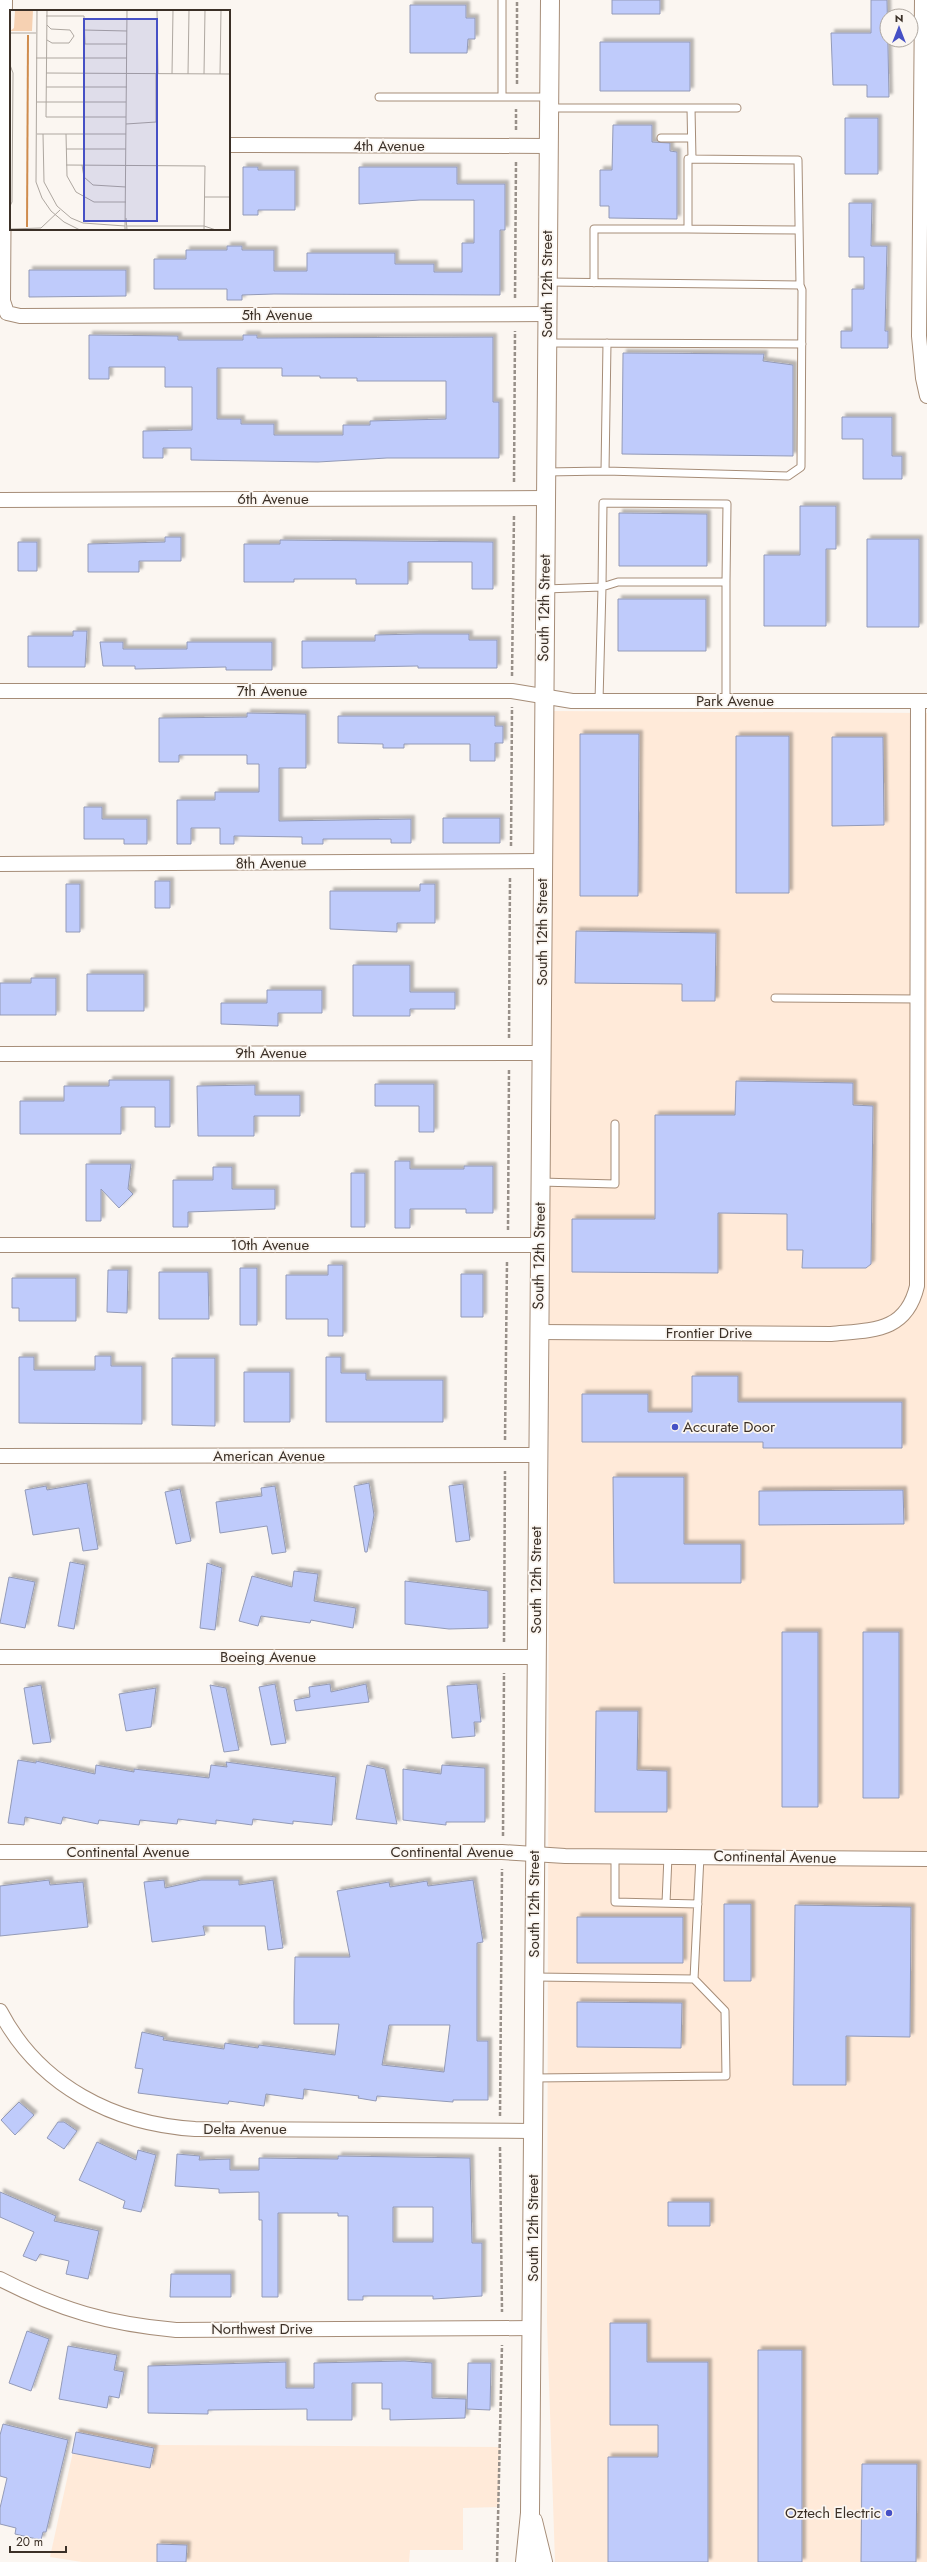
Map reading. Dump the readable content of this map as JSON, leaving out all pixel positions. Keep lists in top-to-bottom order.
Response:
{
  "streets": {
    "street": [
      "4th Avenue",
      "South 12th Street",
      "5th Avenue",
      "6th Avenue",
      "7th Avenue",
      "Park Avenue",
      "8th Avenue",
      "9th Avenue",
      "10th Avenue",
      "Frontier Drive",
      "American Avenue",
      "Boeing Avenue",
      "Continental Avenue",
      "Delta Avenue",
      "Northwest Drive"
    ]
  },
  "crossings": [
    ["4th Avenue", "South 12th Street"],
    ["South 12th Street", "5th Avenue"],
    ["South 12th Street", "6th Avenue"],
    ["South 12th Street", "7th Avenue"],
    ["South 12th Street", "Park Avenue"],
    ["South 12th Street", "8th Avenue"],
    ["South 12th Street", "9th Avenue"],
    ["South 12th Street", "10th Avenue"],
    ["South 12th Street", "Frontier Drive"],
    ["South 12th Street", "American Avenue"],
    ["South 12th Street", "Boeing Avenue"],
    ["South 12th Street", "Continental Avenue"],
    ["South 12th Street", "Delta Avenue"],
    ["South 12th Street", "Northwest Drive"],
    ["7th Avenue", "Park Avenue"]
  ],
  "places": ["Accurate Door", "Oztech Electric"],
  "scale_bar": "20 m",
  "north": "top"
}
